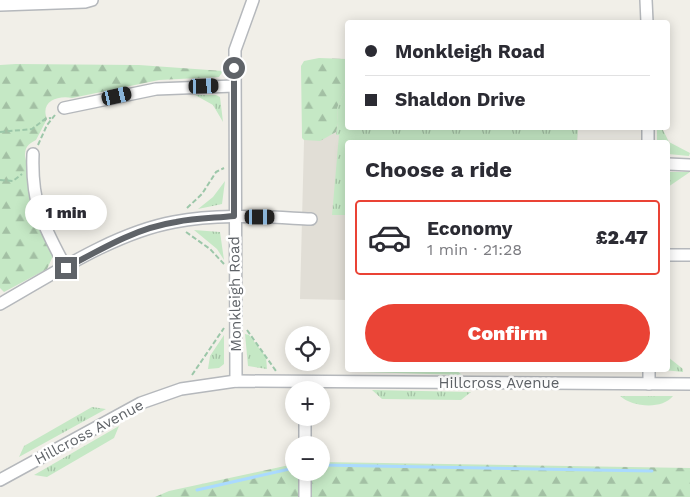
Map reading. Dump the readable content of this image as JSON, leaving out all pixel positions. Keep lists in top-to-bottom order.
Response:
{
  "streets": {
    "street": ["Monkleigh Road", "Hillcross Avenue"]
  },
  "crossings": [
    ["Monkleigh Road", "Hillcross Avenue"]
  ],
  "page": {
    "banner": ["Monkleigh Road", "Shaldon Drive"],
    "heading": "Choose a ride",
    "bubble": "1 min",
    "list": [
      {
        "name": "Economy",
        "note": "1 min · 21:28",
        "value": "£2.47"
      }
    ],
    "buttons": "Confirm",
    "map_buttons": ["+", "−"]
  }
}
